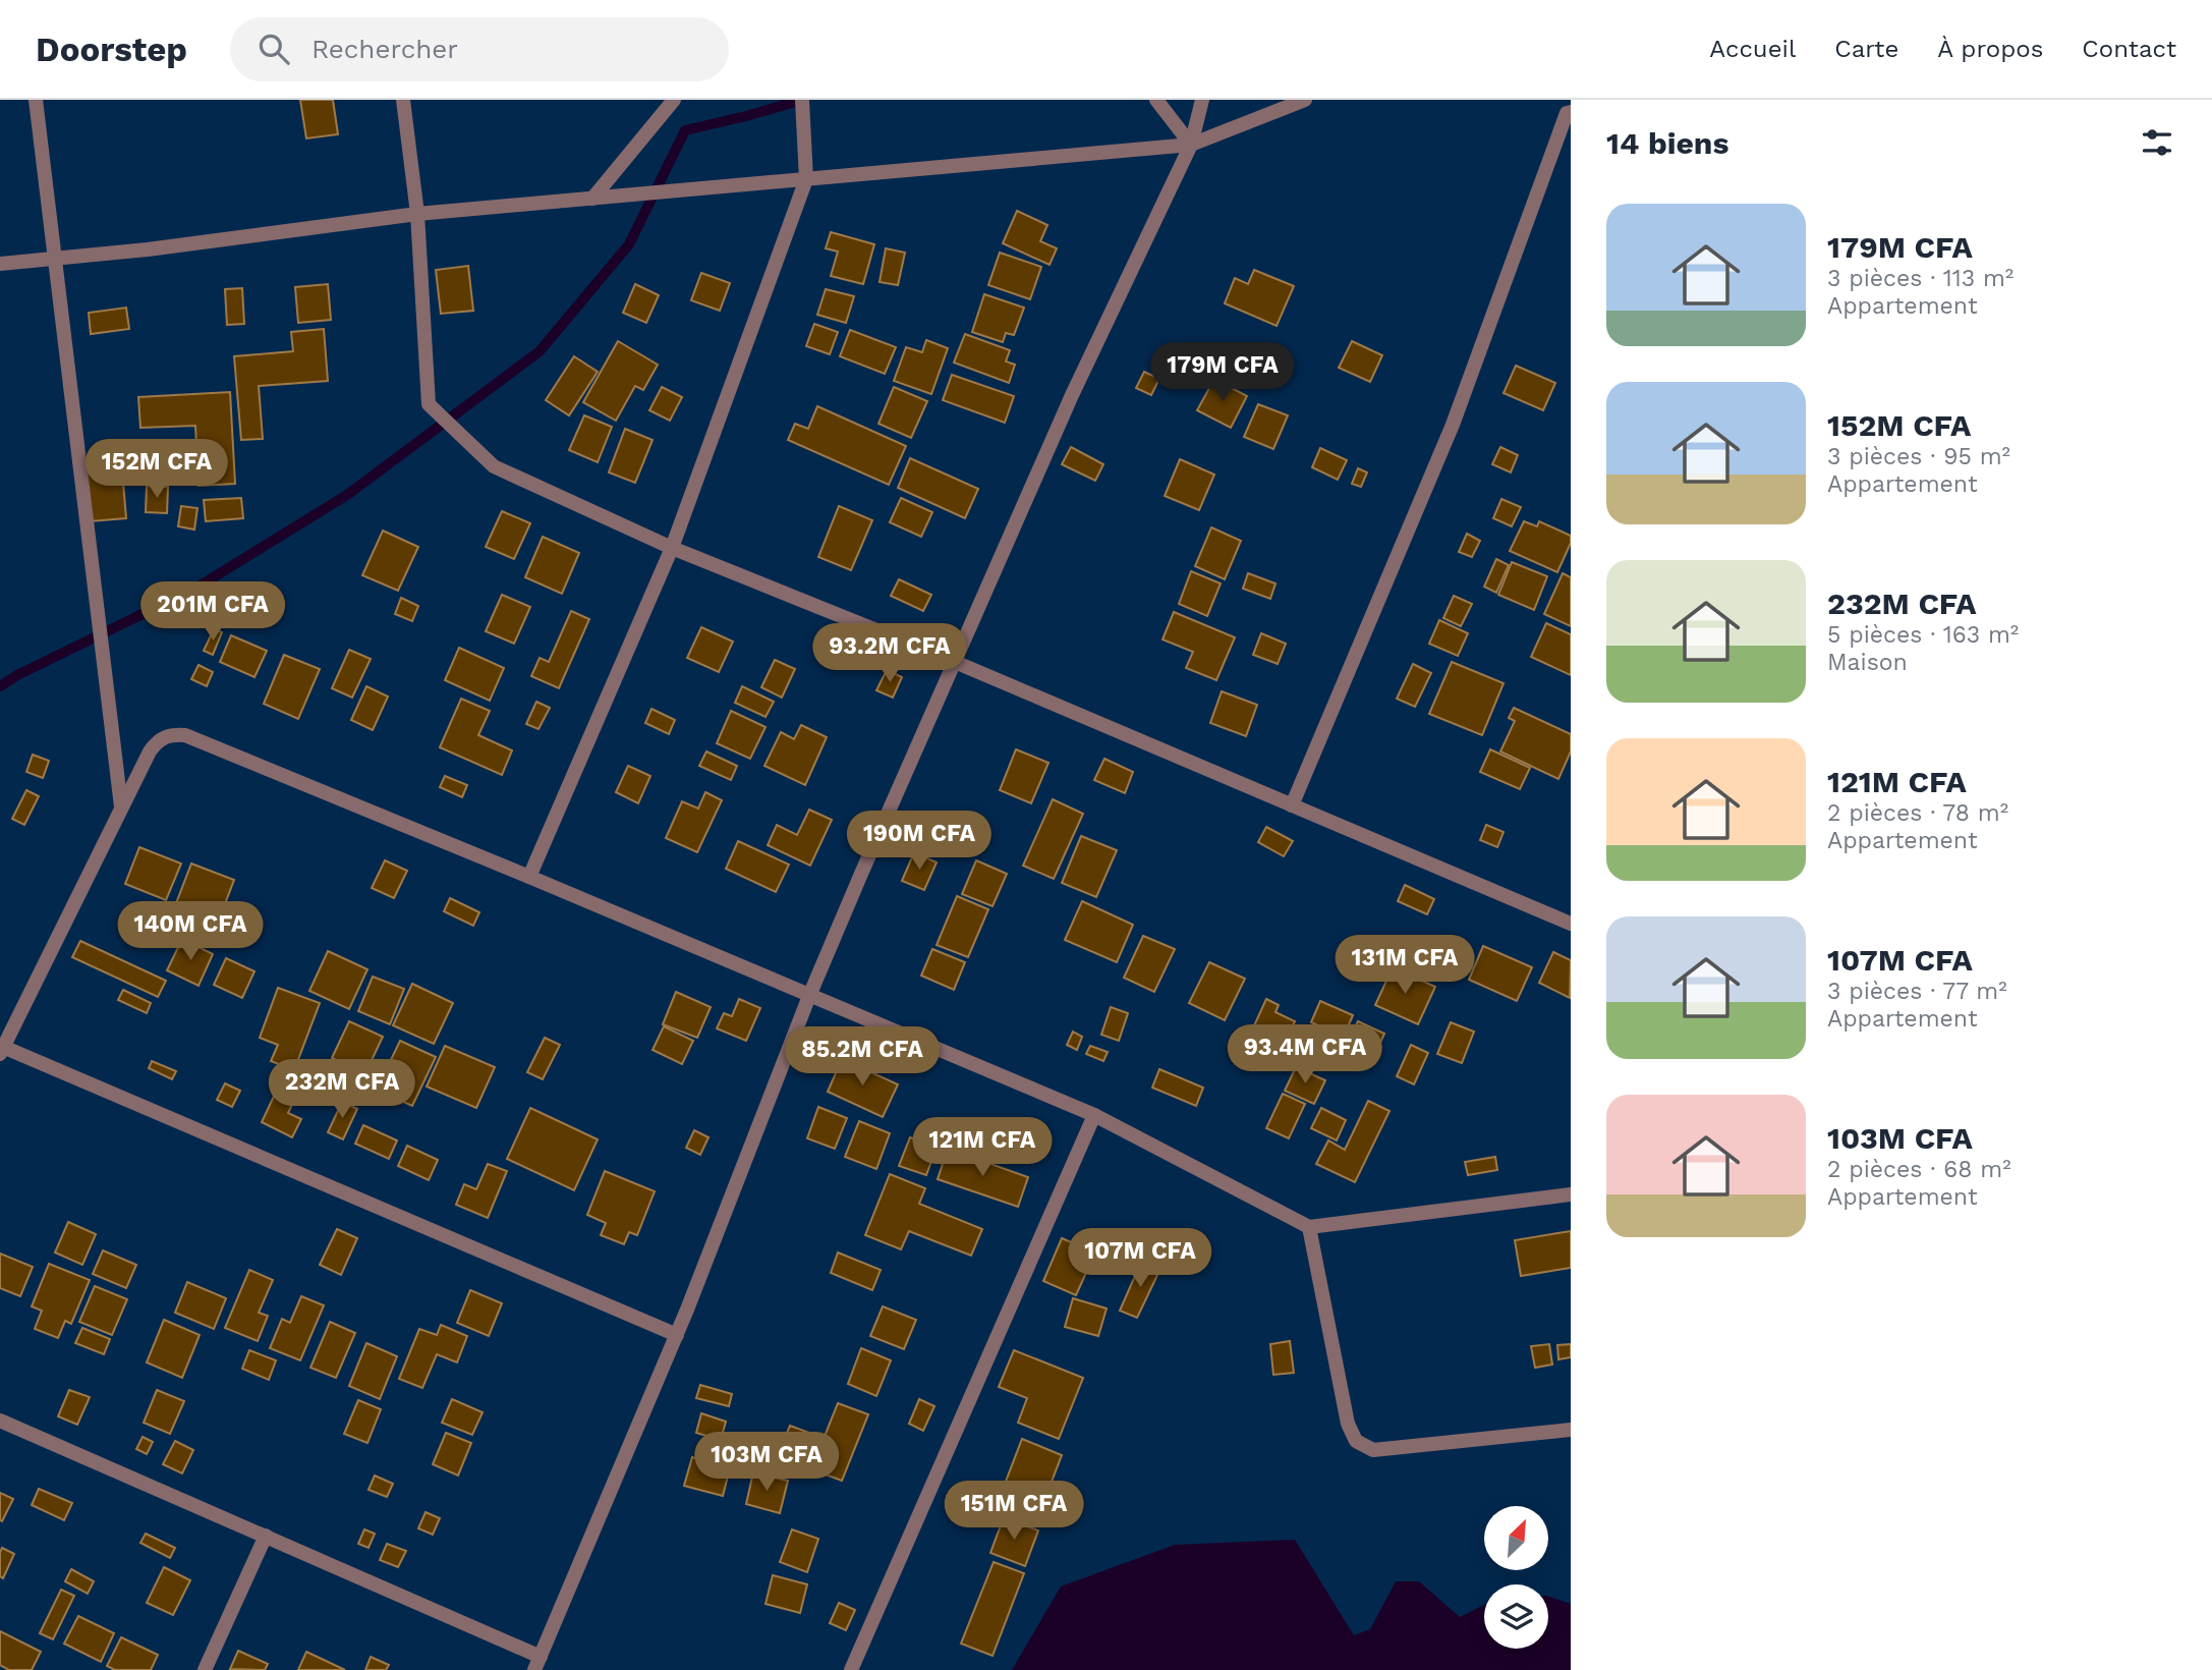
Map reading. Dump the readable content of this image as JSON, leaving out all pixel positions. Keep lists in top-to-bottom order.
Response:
{
  "north": "top right",
  "page": {
    "header": "Doorstep",
    "search": "Rechercher",
    "nav": [
      "Accueil",
      "Carte",
      "À propos",
      "Contact"
    ],
    "heading": "14 biens",
    "list": [
      {
        "name": "179M CFA",
        "note": "3 pièces · 113 m² · Appartement"
      },
      {
        "name": "152M CFA",
        "note": "3 pièces · 95 m² · Appartement"
      },
      {
        "name": "232M CFA",
        "note": "5 pièces · 163 m² · Maison"
      },
      {
        "name": "121M CFA",
        "note": "2 pièces · 78 m² · Appartement"
      },
      {
        "name": "107M CFA",
        "note": "3 pièces · 77 m² · Appartement"
      },
      {
        "name": "103M CFA",
        "note": "2 pièces · 68 m² · Appartement"
      }
    ],
    "price": [
      "179M CFA",
      "152M CFA",
      "201M CFA",
      "93.2M CFA",
      "190M CFA",
      "140M CFA",
      "131M CFA",
      "93.4M CFA",
      "85.2M CFA",
      "232M CFA",
      "121M CFA",
      "107M CFA",
      "103M CFA",
      "151M CFA"
    ]
  }
}
